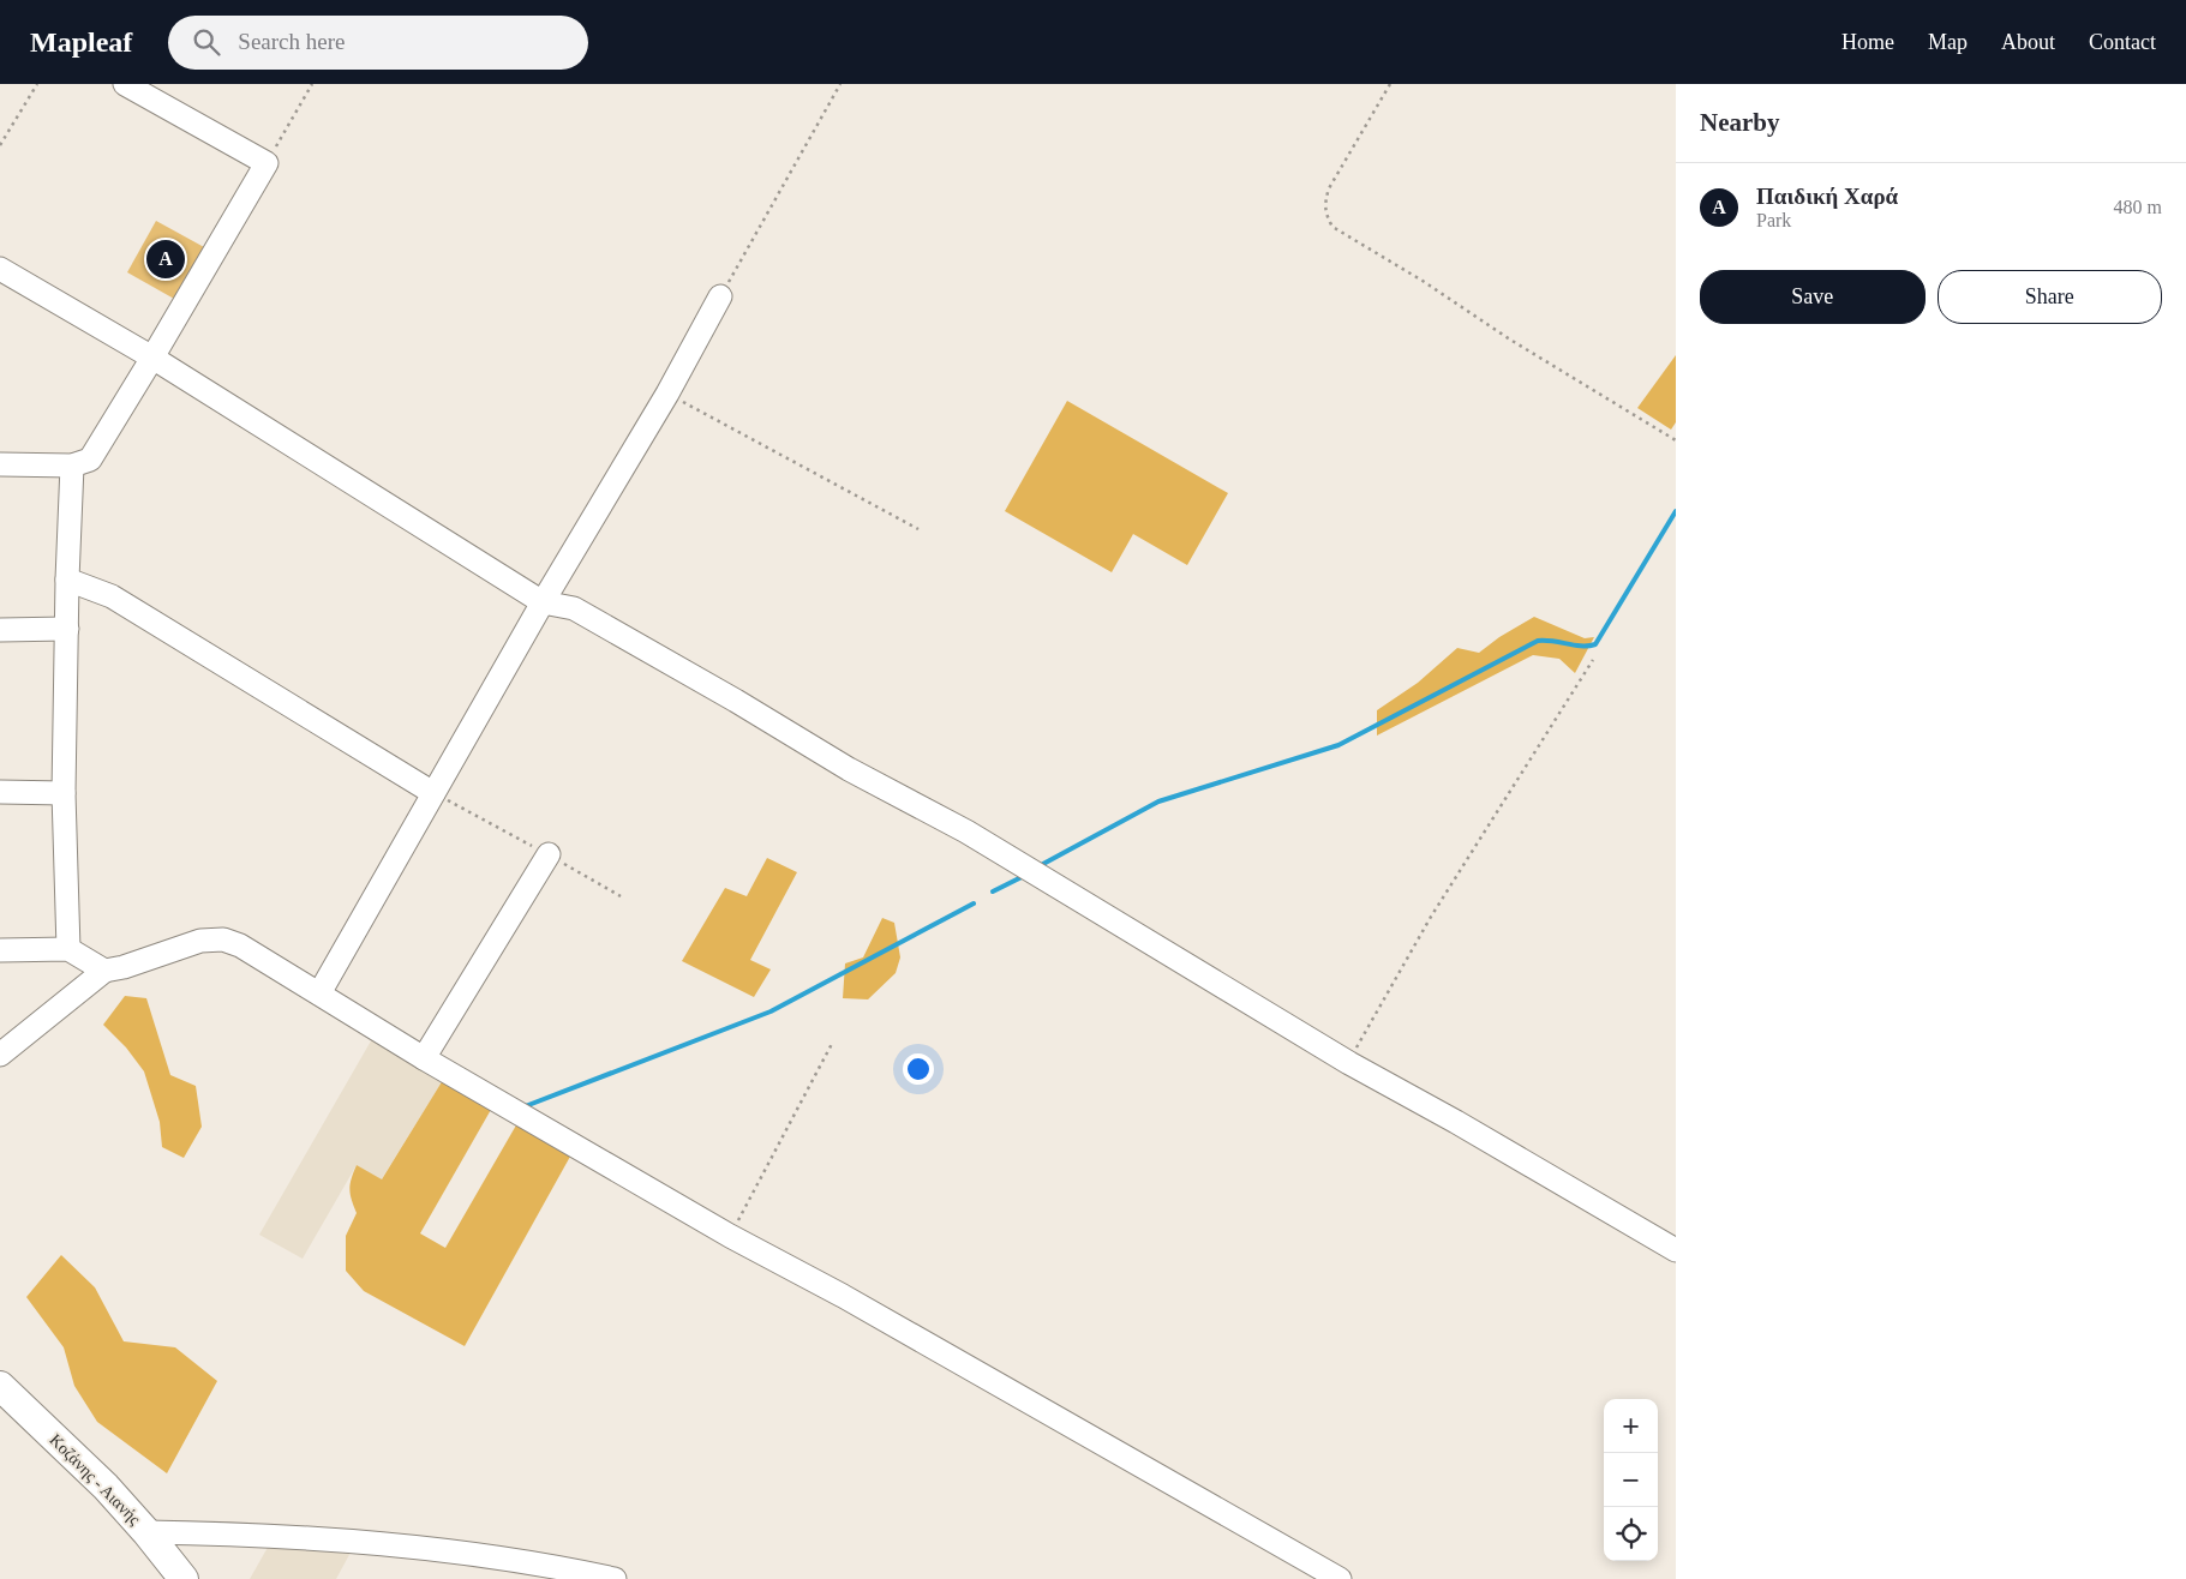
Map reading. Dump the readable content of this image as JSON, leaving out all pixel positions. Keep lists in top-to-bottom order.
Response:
{
  "streets": {
    "main road": ["Κοζάνης - Αιανής"]
  },
  "page": {
    "header": "Mapleaf",
    "search": "Search here",
    "nav": [
      "Home",
      "Map",
      "About",
      "Contact"
    ],
    "heading": "Nearby",
    "list": [
      {
        "mark": "A",
        "name": "Παιδική Χαρά",
        "note": "Park",
        "value": "480 m"
      }
    ],
    "pins": "A",
    "buttons": ["Save", "Share"],
    "map_buttons": ["+", "−"]
  }
}
